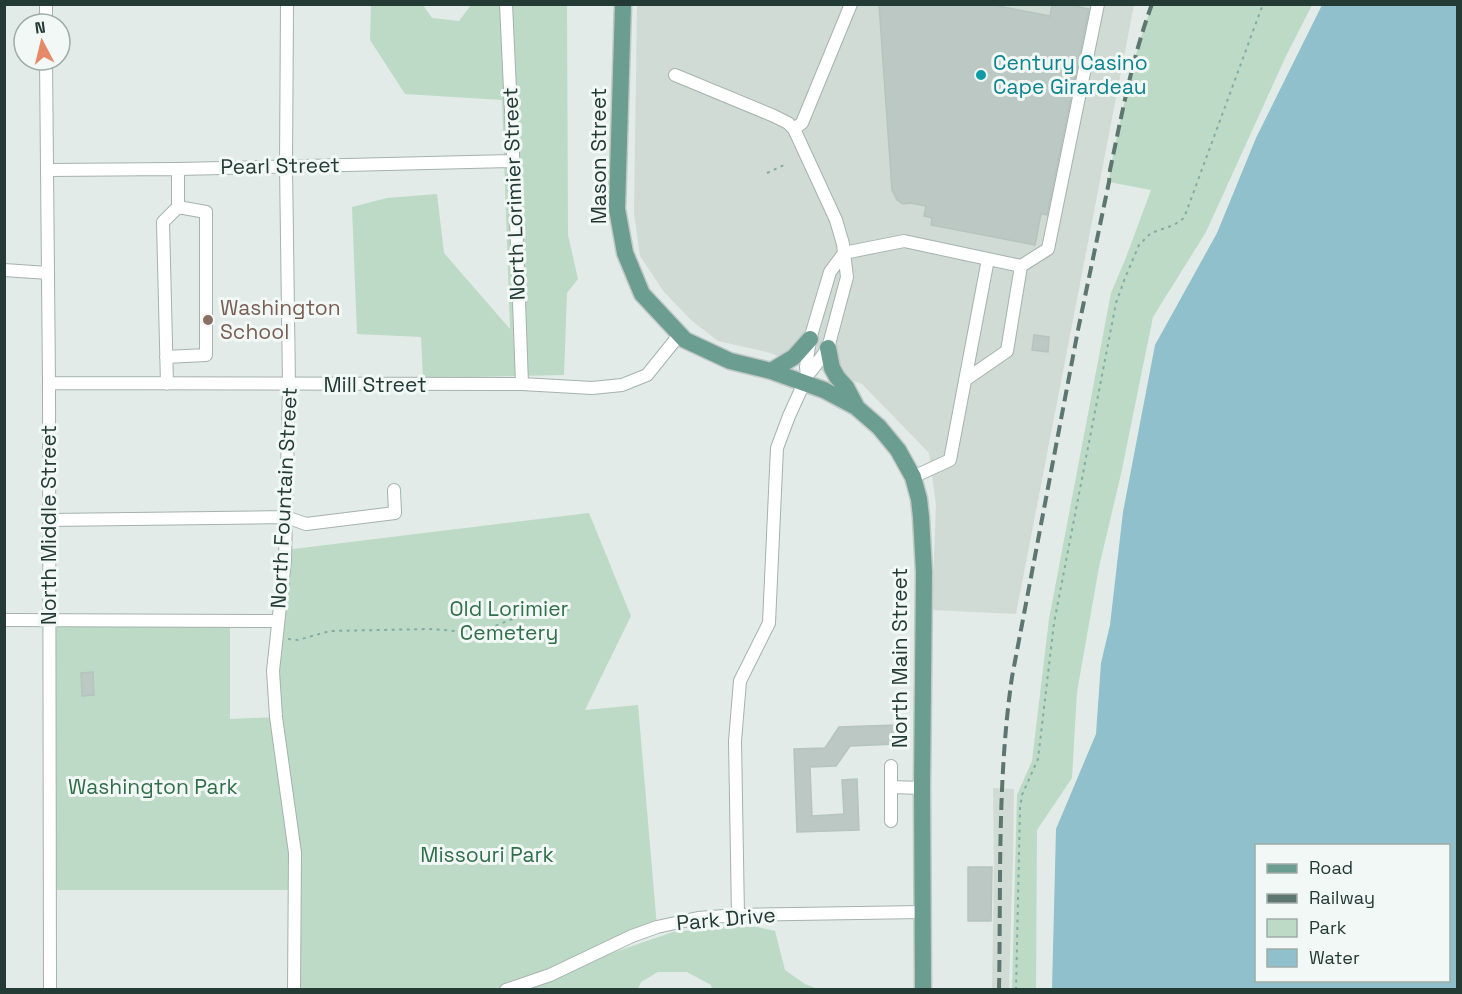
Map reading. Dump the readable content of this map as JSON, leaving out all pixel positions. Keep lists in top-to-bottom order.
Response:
{
  "streets": {
    "main road": ["Mason Street", "North Main Street"],
    "street": [
      "Pearl Street",
      "North Lorimier Street",
      "Mill Street",
      "North Fountain Street",
      "North Middle Street",
      "Park Drive"
    ]
  },
  "crossings": [
    ["Mason Street", "Mill Street"],
    ["Mason Street", "North Main Street"],
    ["Pearl Street", "North Lorimier Street"],
    ["Pearl Street", "North Fountain Street"],
    ["Pearl Street", "North Middle Street"],
    ["North Lorimier Street", "Mill Street"],
    ["Mill Street", "North Fountain Street"],
    ["Mill Street", "North Middle Street"],
    ["North Main Street", "Park Drive"]
  ],
  "parks": ["Old Lorimier Cemetery", "Washington Park", "Missouri Park"],
  "places": ["Century Casino Cape Girardeau", "Washington School"],
  "legend": [
    "Road",
    "Railway",
    "Park",
    "Water"
  ],
  "north": "top"
}
